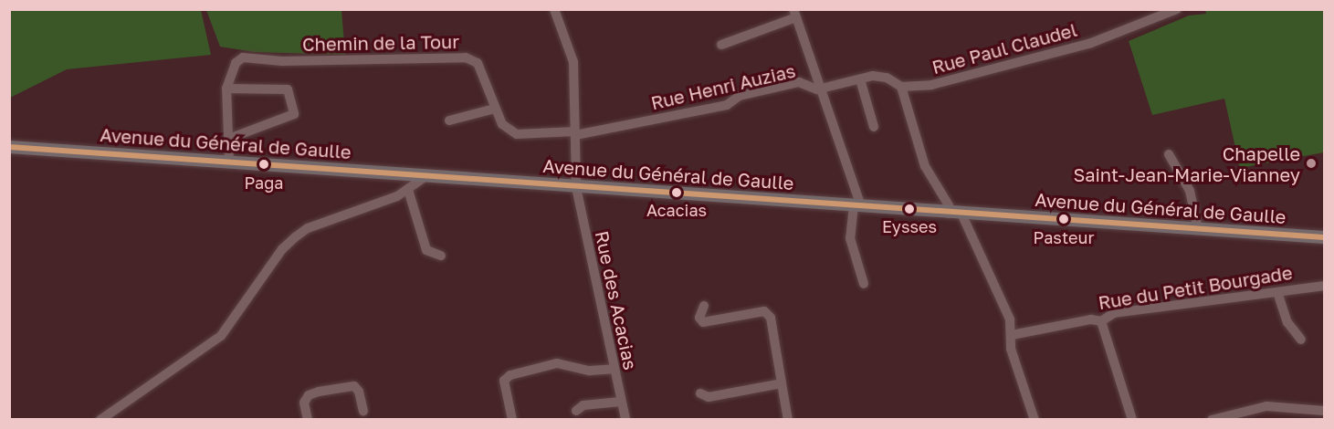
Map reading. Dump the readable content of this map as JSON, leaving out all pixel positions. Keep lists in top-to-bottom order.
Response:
{
  "streets": {
    "main road": ["Avenue du Général de Gaulle"],
    "street": [
      "Chemin de la Tour",
      "Rue Paul Claudel",
      "Rue Henri Auzias",
      "Rue du Petit Bourgade",
      "Rue des Acacias"
    ]
  },
  "crossings": [
    ["Chemin de la Tour", "Rue Henri Auzias"],
    ["Chemin de la Tour", "Rue des Acacias"],
    ["Rue Paul Claudel", "Rue Henri Auzias"],
    ["Rue Henri Auzias", "Rue des Acacias"],
    ["Avenue du Général de Gaulle", "Rue des Acacias"]
  ],
  "places": [
    "Chapelle Saint-Jean-Marie-Vianney",
    "Paga",
    "Acacias",
    "Eysses",
    "Pasteur"
  ]
}
